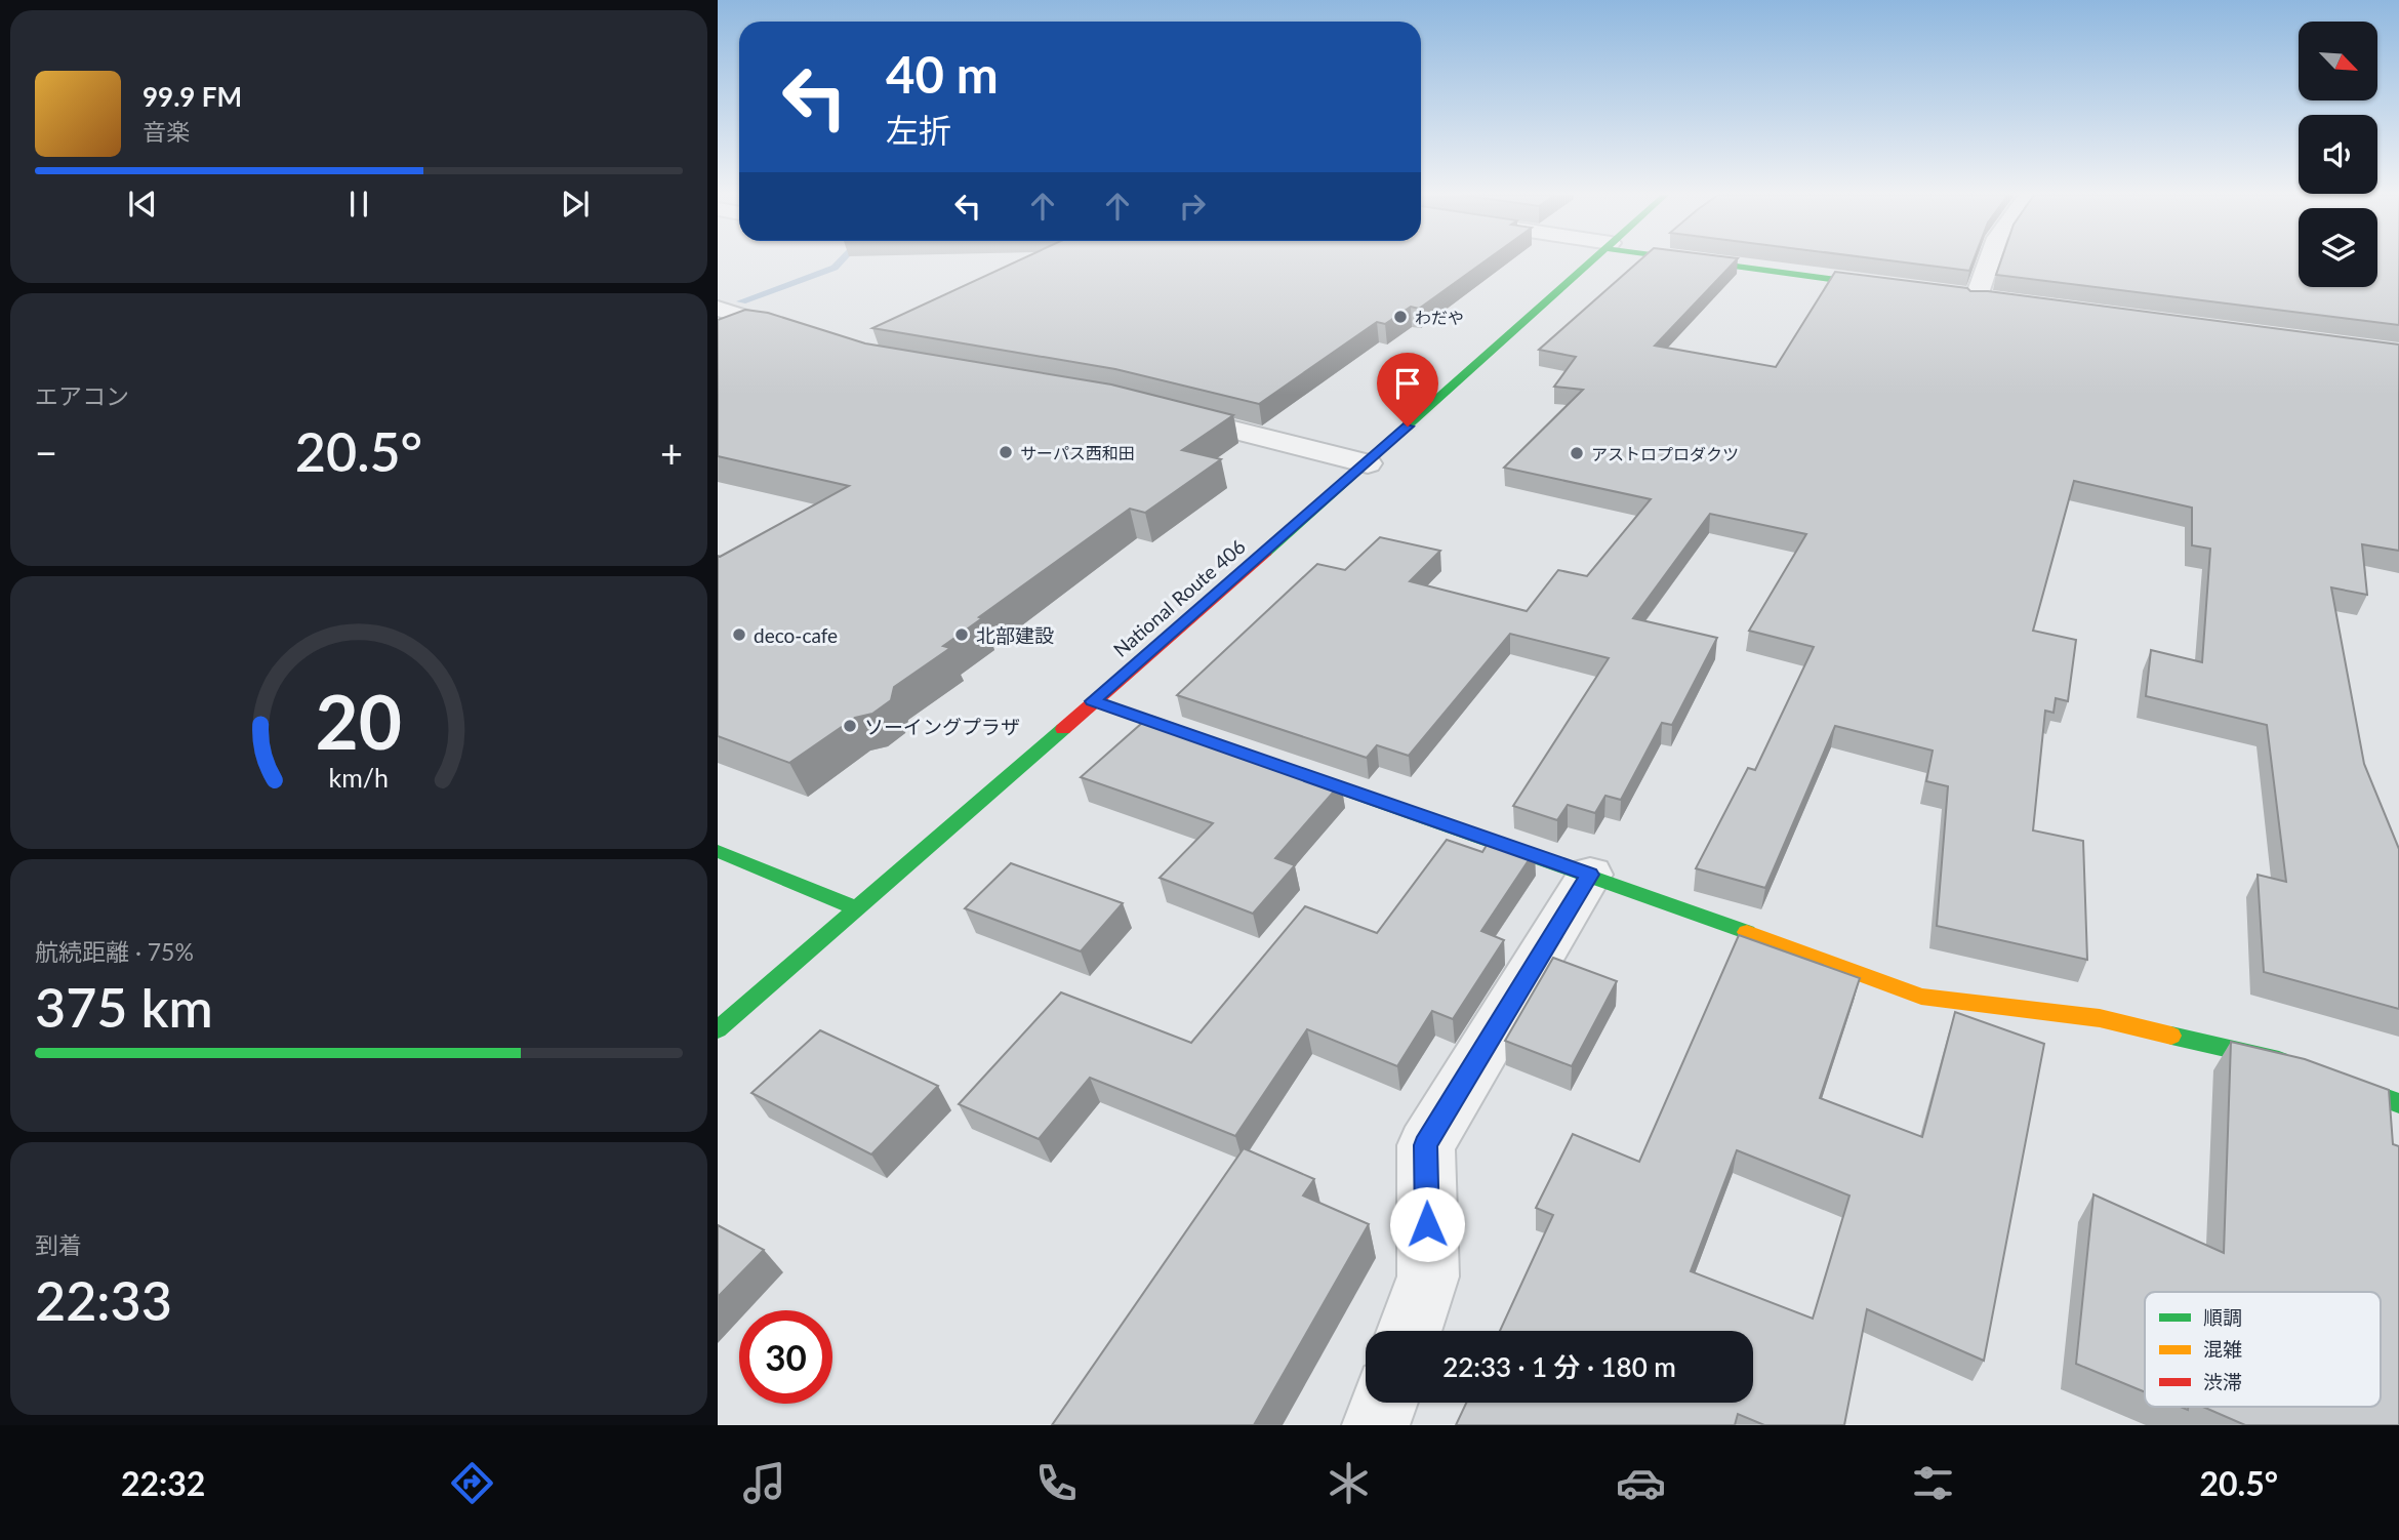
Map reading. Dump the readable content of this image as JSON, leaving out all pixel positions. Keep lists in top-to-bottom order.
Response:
{
  "streets": {
    "main road": ["National Route 406"]
  },
  "places": [
    "わだや",
    "サーパス西和田",
    "アストロプロダクツ",
    "deco-cafe",
    "北部建設",
    "ソーイングプラザ"
  ],
  "legend": ["順調", "混雑", "渋滞"],
  "north": "bottom right",
  "page": {
    "turn": ["40 m", "左折"],
    "song": ["99.9 FM", "音楽"],
    "tile": [
      "エアコン",
      ["航続距離 · 75%", "375 km"],
      ["到着", "22:33"]
    ],
    "heat": ["−", "20.5°", "+"],
    "limit": "30",
    "trip": "22:33 · 1 分 · 180 m",
    "tabs": ["22:32", "20.5°"],
    "gauge": ["20", "km/h"]
  }
}
